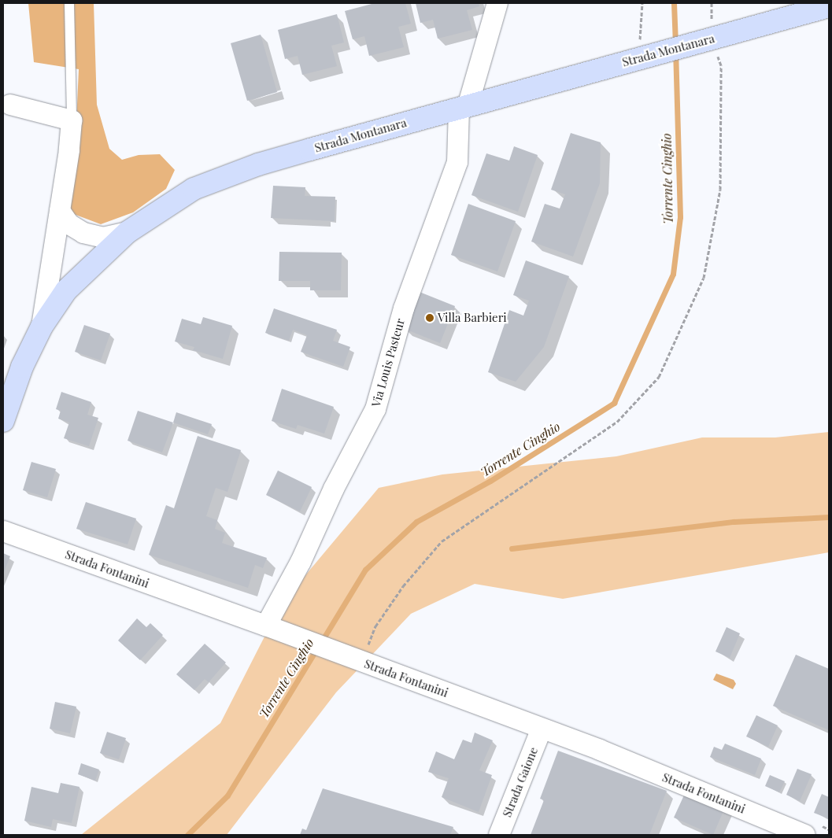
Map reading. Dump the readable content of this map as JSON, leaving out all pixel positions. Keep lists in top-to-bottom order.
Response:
{
  "streets": {
    "main road": ["Strada Montanara"],
    "street": ["Via Louis Pasteur", "Strada Fontanini", "Strada Gaione"]
  },
  "crossings": [
    ["Strada Montanara", "Via Louis Pasteur"],
    ["Via Louis Pasteur", "Strada Fontanini"],
    ["Strada Fontanini", "Strada Gaione"]
  ],
  "water": ["Torrente Cinghio"],
  "places": ["Villa Barbieri"]
}
